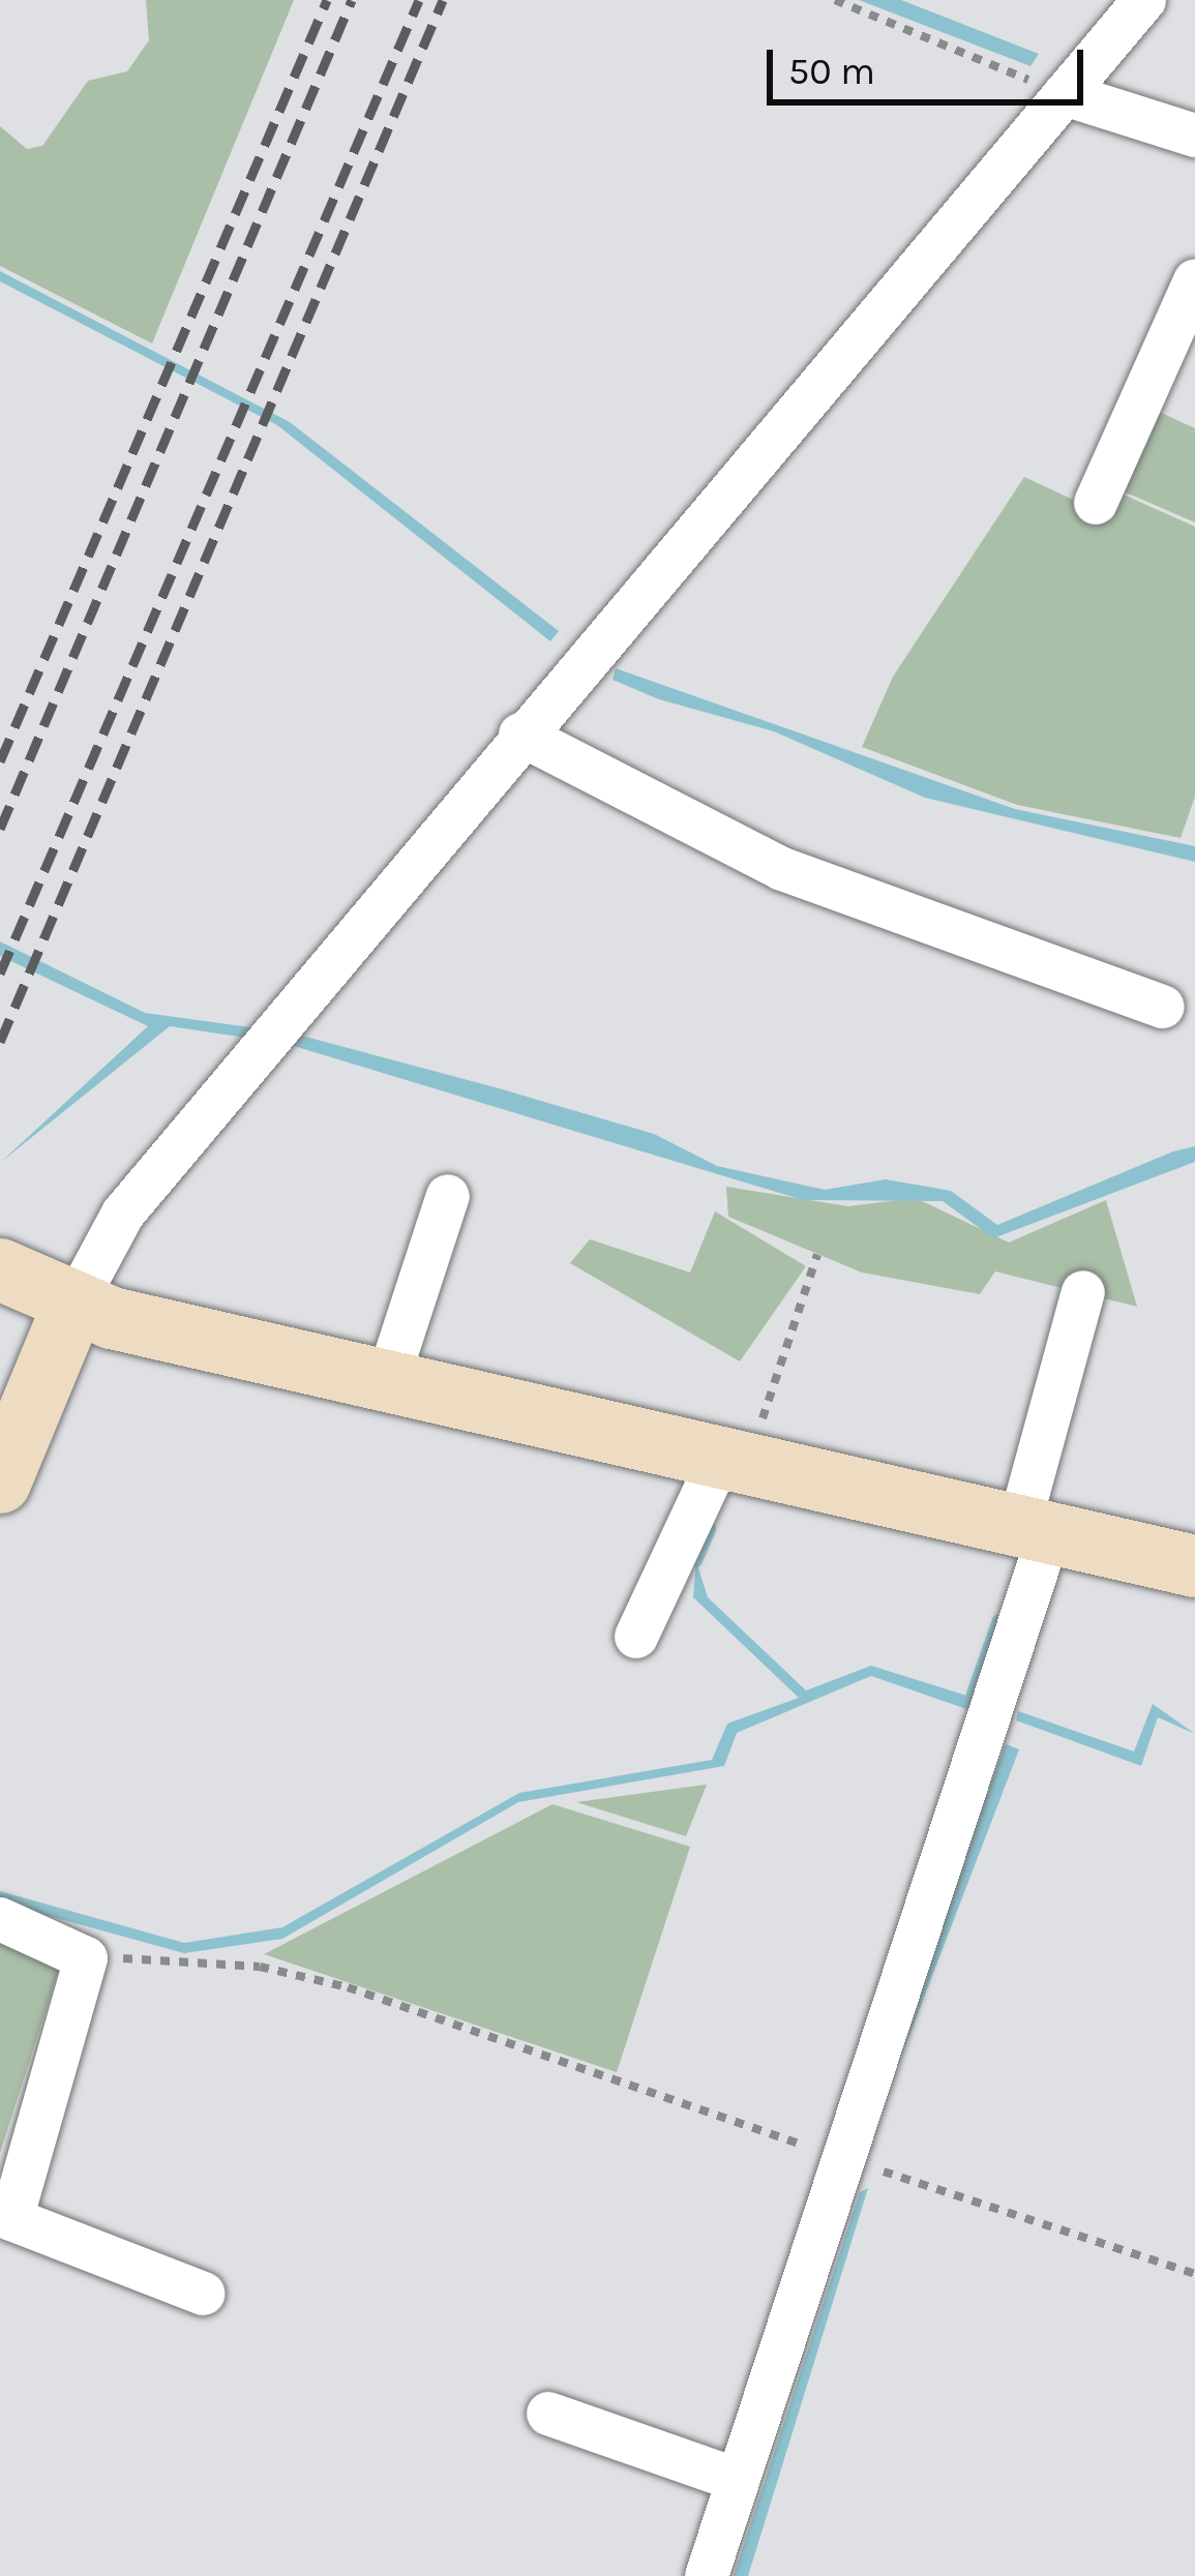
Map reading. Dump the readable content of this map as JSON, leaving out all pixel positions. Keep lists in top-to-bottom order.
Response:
{
  "scale_bar": "50 m"
}
